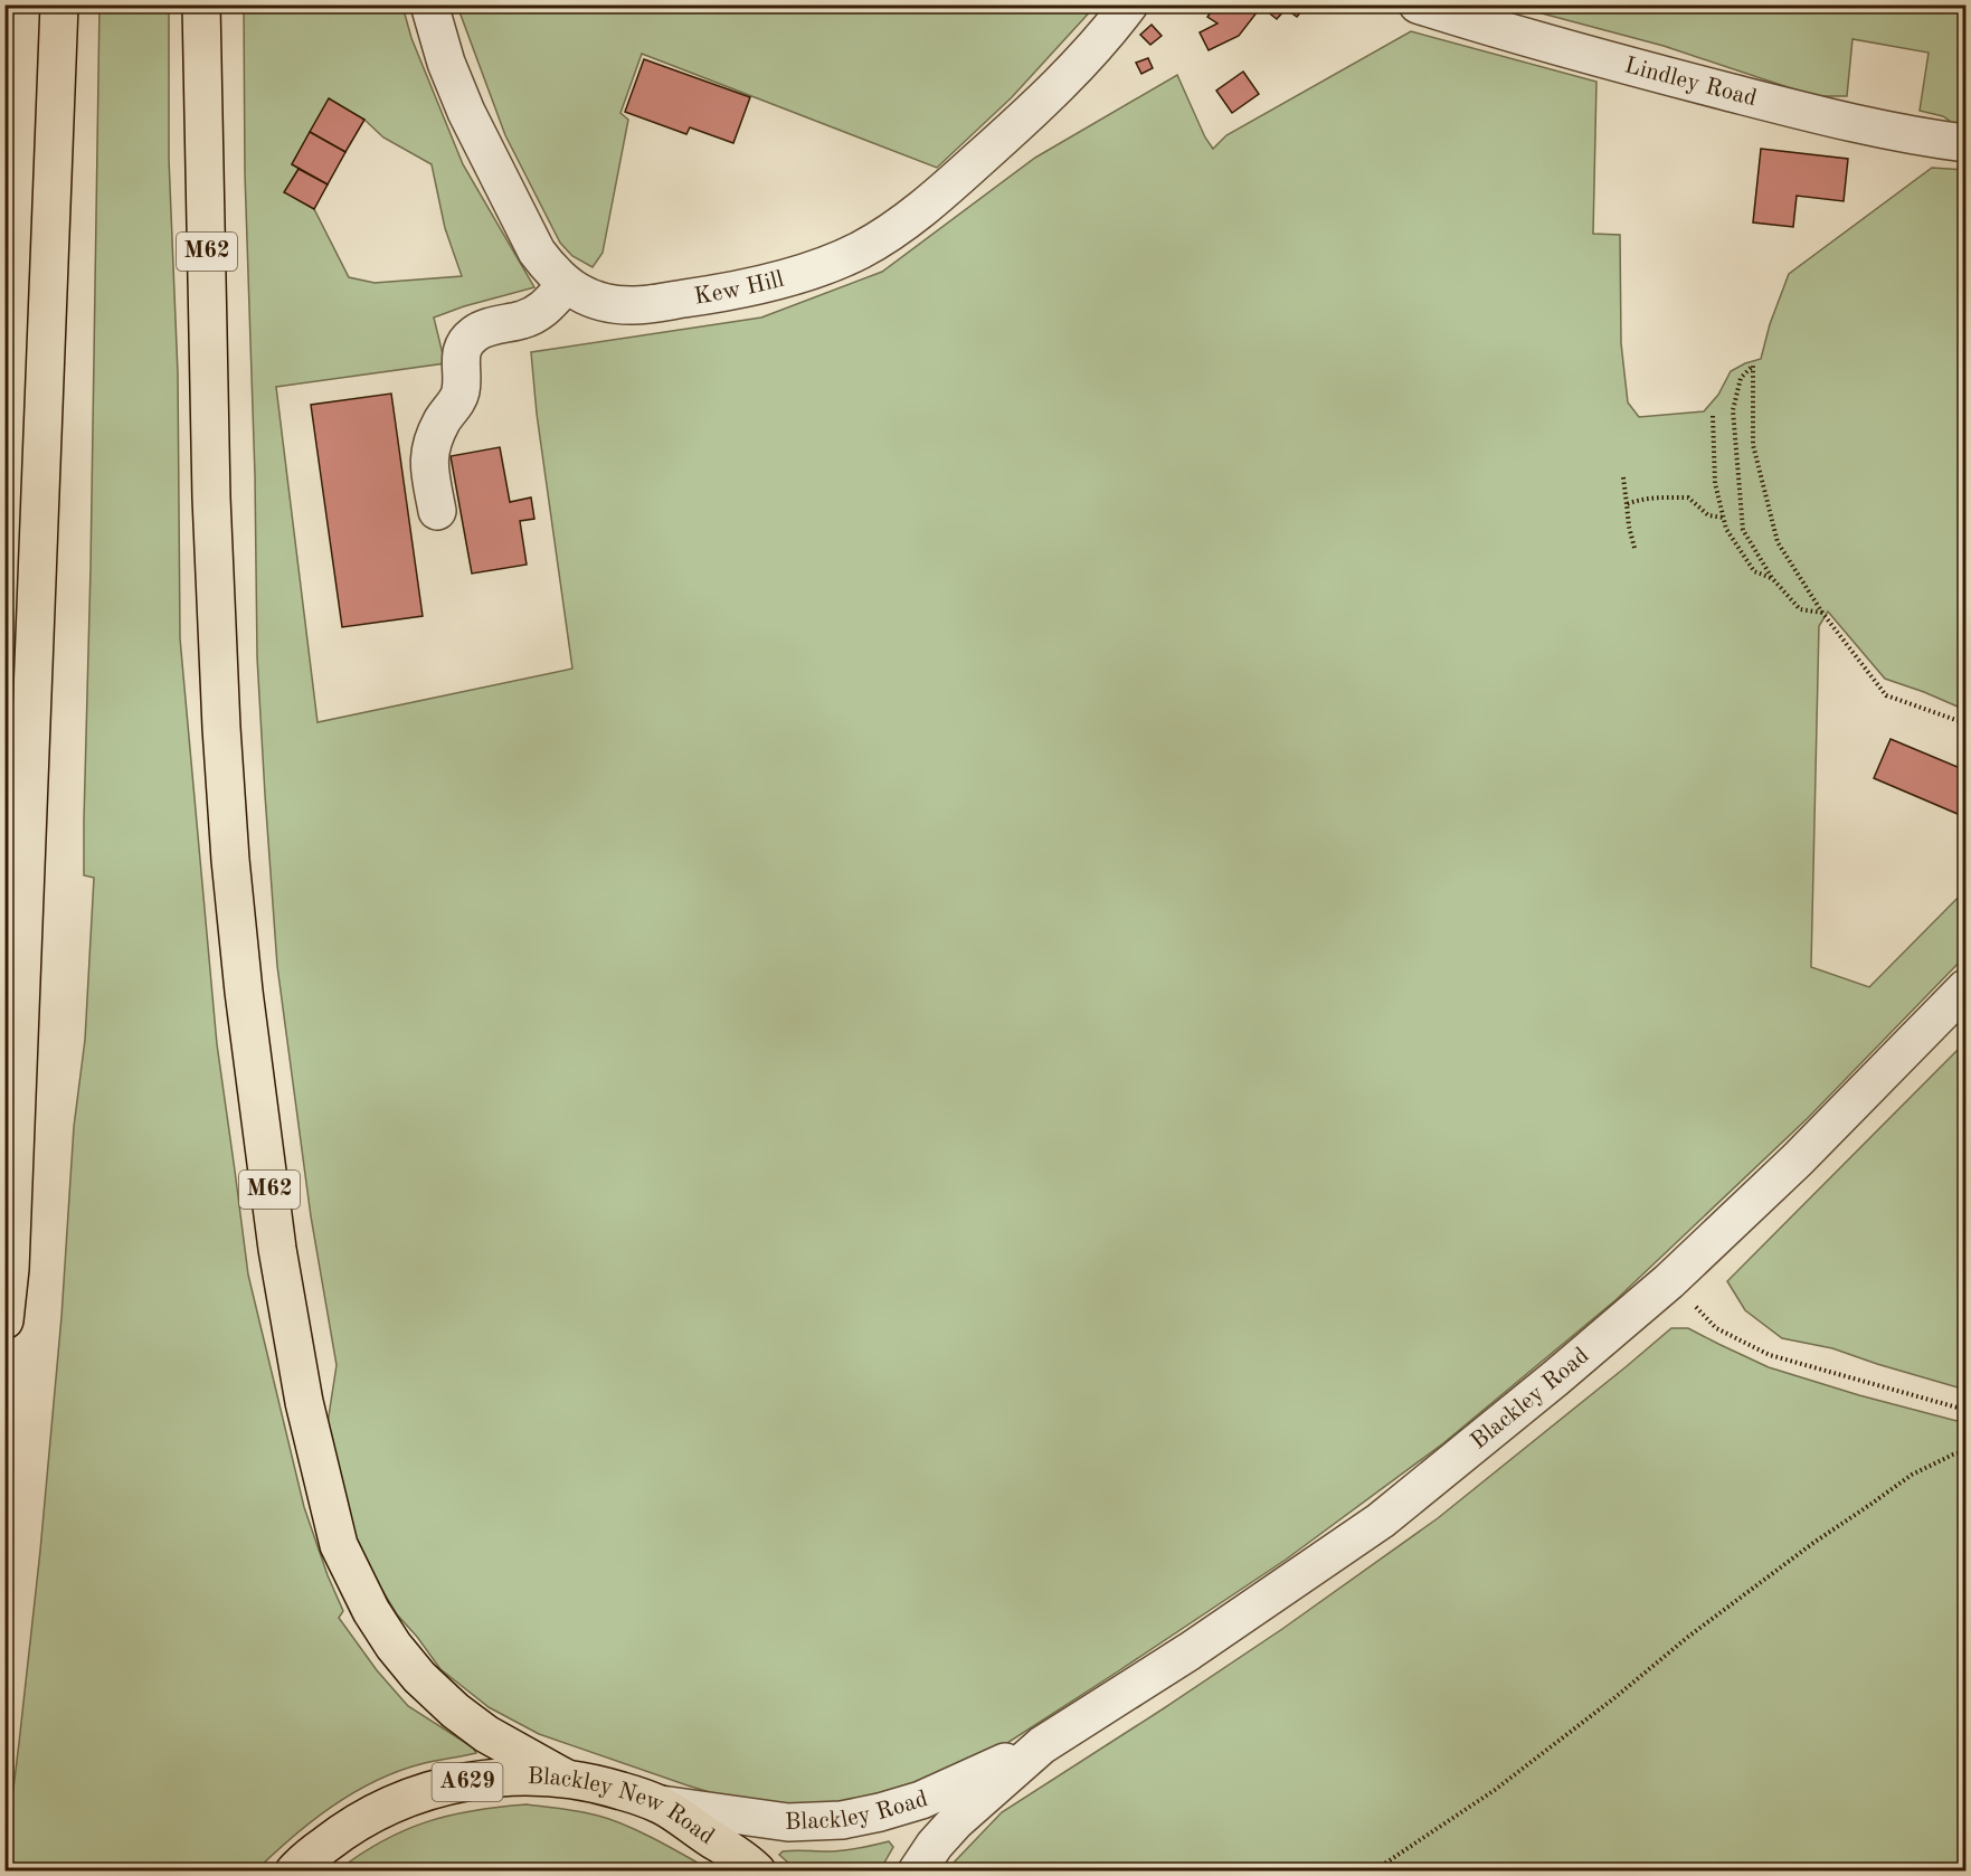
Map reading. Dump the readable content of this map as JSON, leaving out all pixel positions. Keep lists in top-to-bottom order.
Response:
{
  "streets": {
    "highway": ["M62", "A629", "Blackley New Road"],
    "street": ["Lindley Road", "Kew Hill", "Blackley Road"]
  },
  "crossings": [
    ["M62", "Blackley New Road"],
    ["Blackley Road", "Blackley New Road"]
  ]
}
